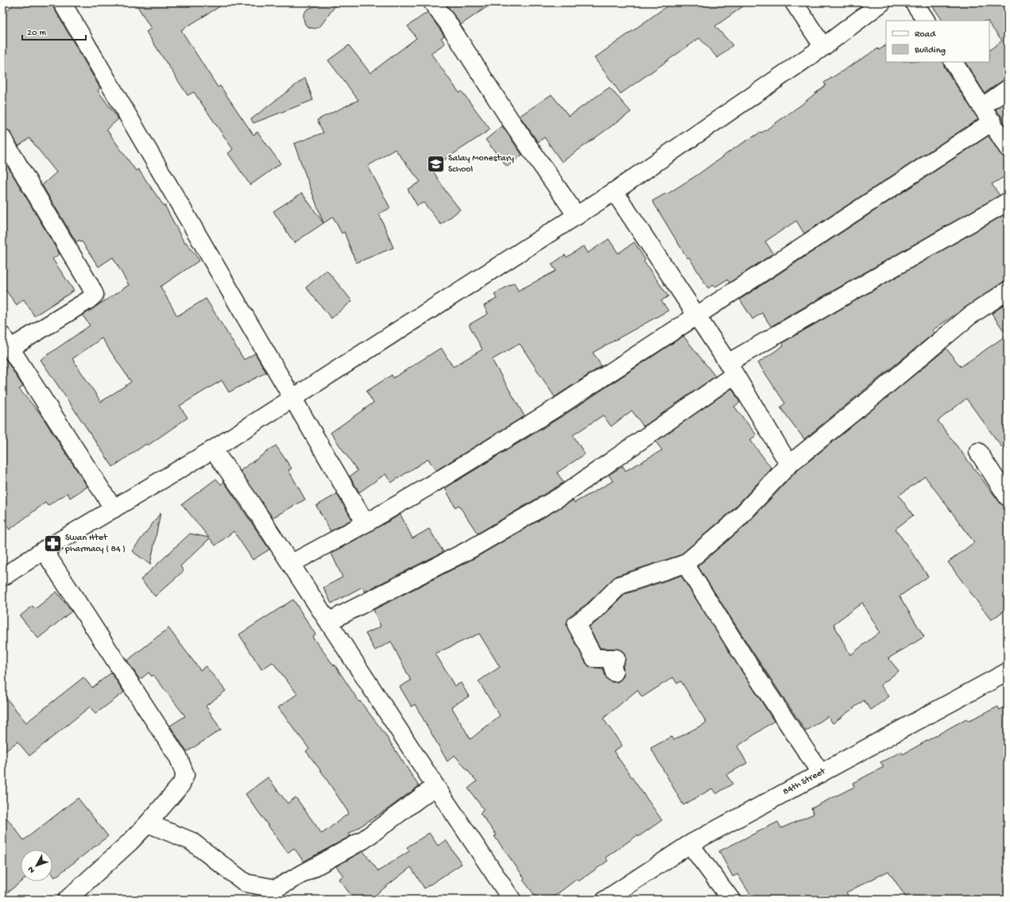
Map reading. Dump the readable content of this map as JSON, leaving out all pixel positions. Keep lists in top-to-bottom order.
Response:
{
  "streets": {
    "street": ["84th Street"]
  },
  "places": {
    "school or university": ["Salay Monestary School"],
    "pharmacy": ["Swan Htet pharmacy ( 84 )"]
  },
  "legend": ["Road", "Building"],
  "scale_bar": "20 m",
  "north": "bottom left"
}
